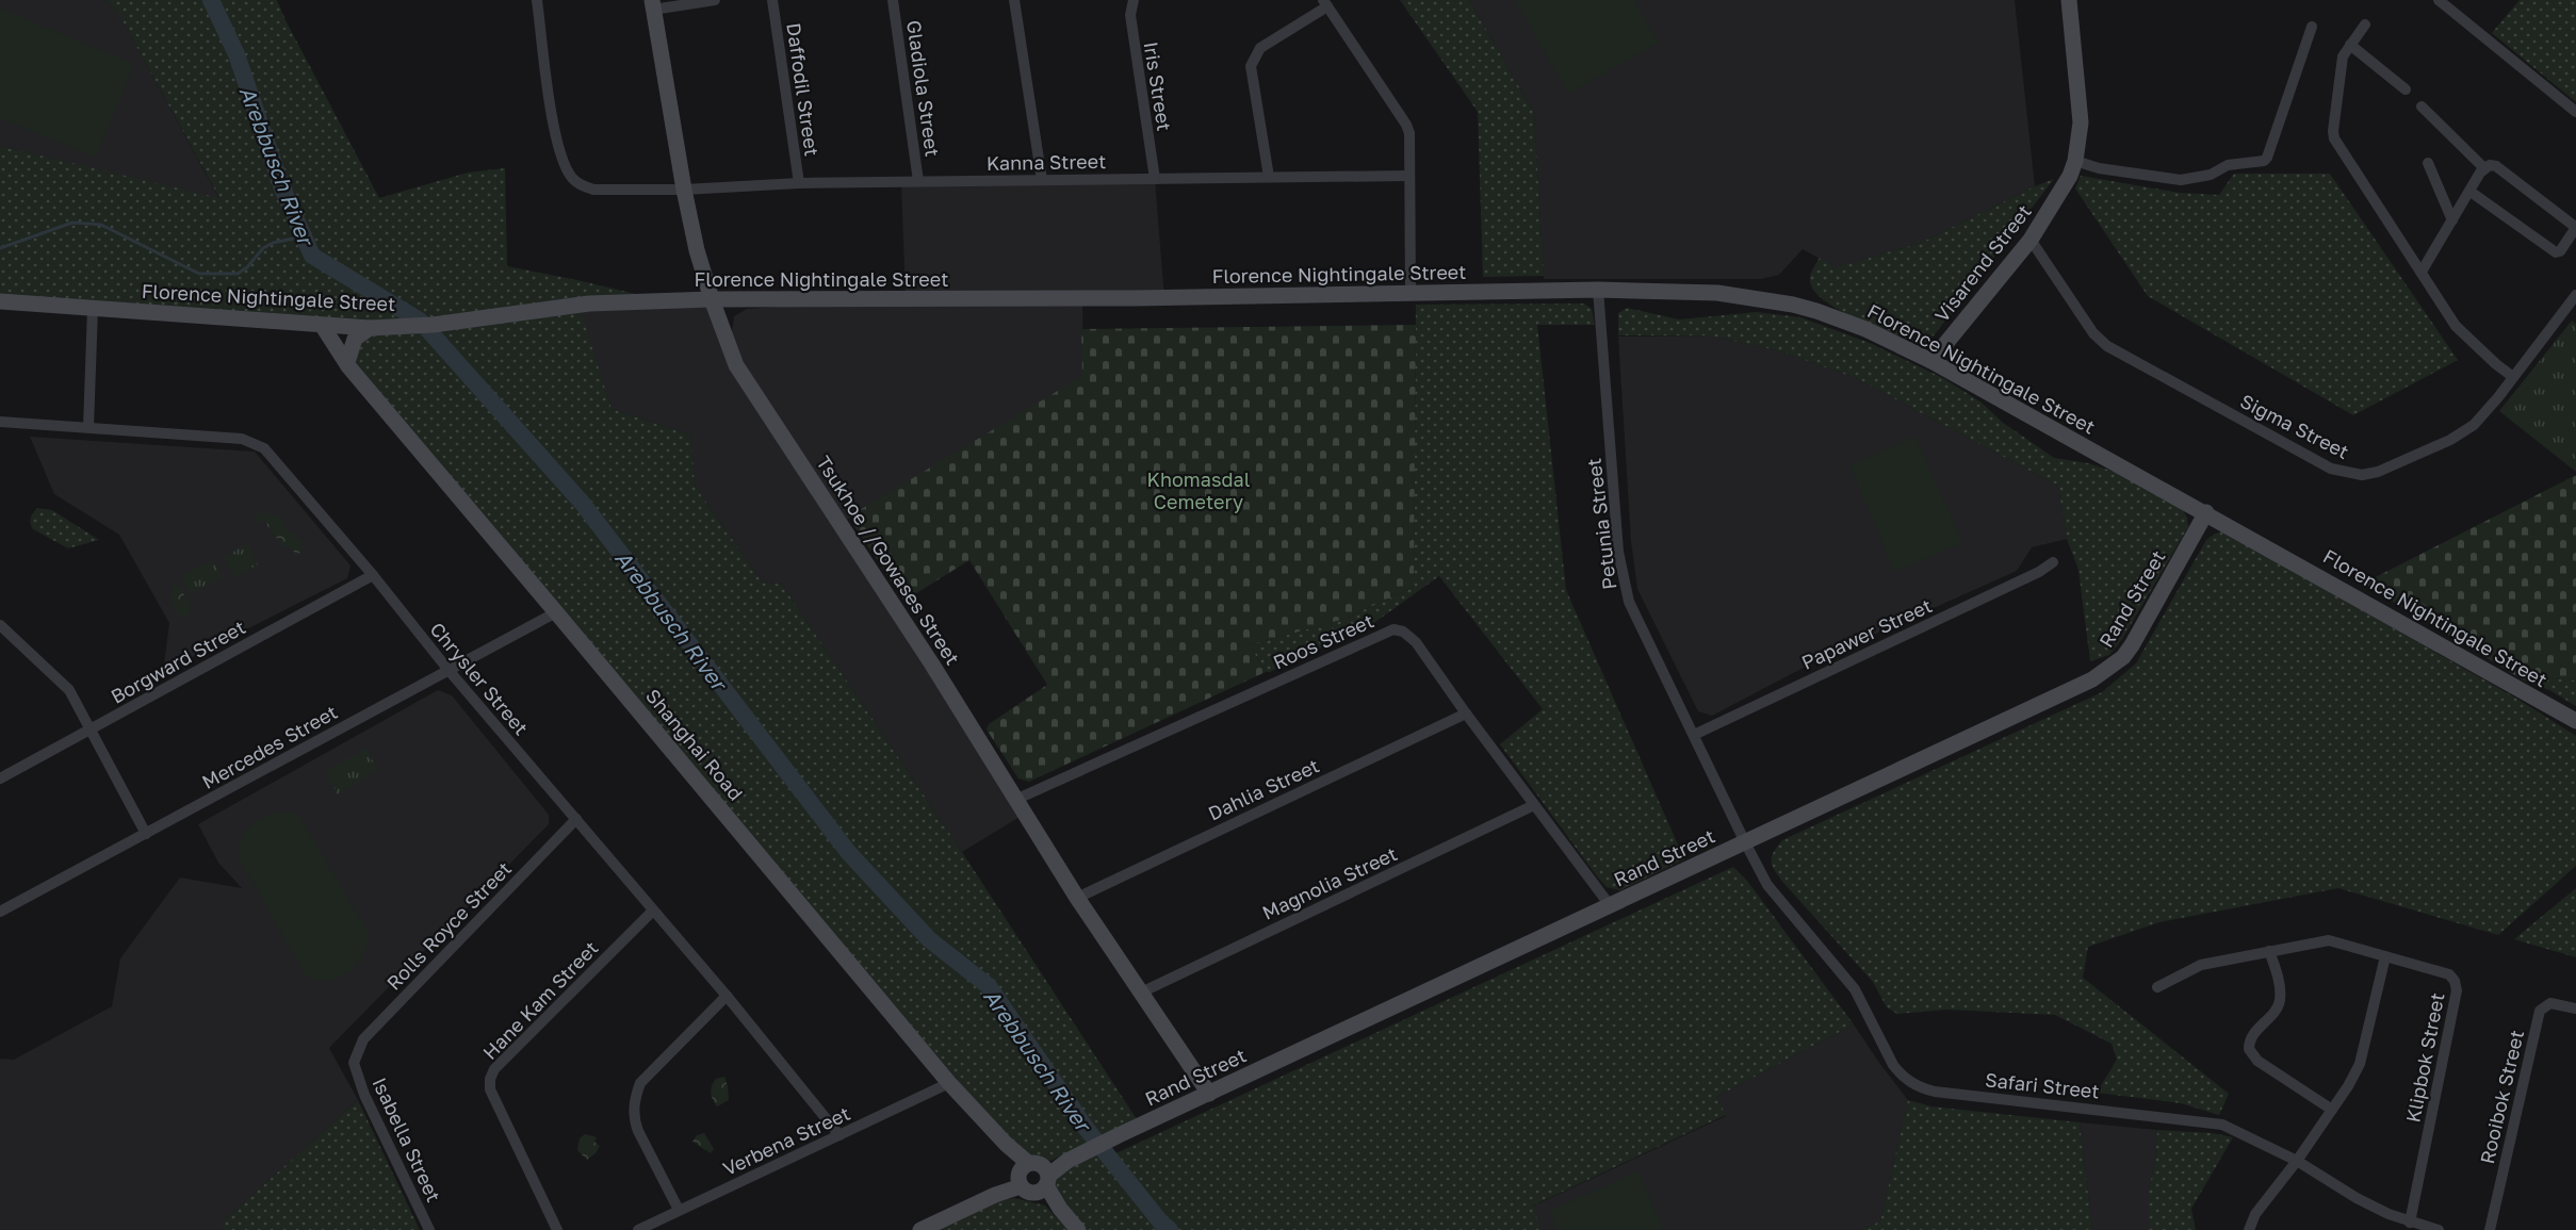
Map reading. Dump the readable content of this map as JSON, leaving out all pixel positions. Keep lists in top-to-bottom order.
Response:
{
  "streets": {
    "street": [
      "Iris Street",
      "Gladiola Street",
      "Daffodil Street",
      "Kanna Street",
      "Visarend Street",
      "Florence Nightingale Street",
      "Sigma Street",
      "Petunia Street",
      "Tsukhoe //Gowases Street",
      "Rand Street",
      "Papawer Street",
      "Roos Street",
      "Borgward Street",
      "Chrysler Street",
      "Shanghai Road",
      "Mercedes Street",
      "Dahlia Street",
      "Magnolia Street",
      "Rolls Royce Street",
      "Hane Kam Street",
      "Klipbok Street",
      "Safari Street",
      "Rooibok Street",
      "Isabella Street",
      "Verbena Street"
    ]
  },
  "crossings": [
    ["Iris Street", "Kanna Street"],
    ["Gladiola Street", "Kanna Street"],
    ["Daffodil Street", "Kanna Street"],
    ["Kanna Street", "Tsukhoe //Gowases Street"],
    ["Visarend Street", "Florence Nightingale Street"],
    ["Visarend Street", "Sigma Street"],
    ["Florence Nightingale Street", "Petunia Street"],
    ["Florence Nightingale Street", "Tsukhoe //Gowases Street"],
    ["Florence Nightingale Street", "Rand Street"],
    ["Florence Nightingale Street", "Shanghai Road"],
    ["Petunia Street", "Rand Street"],
    ["Petunia Street", "Papawer Street"],
    ["Petunia Street", "Safari Street"],
    ["Tsukhoe //Gowases Street", "Rand Street"],
    ["Tsukhoe //Gowases Street", "Roos Street"],
    ["Tsukhoe //Gowases Street", "Dahlia Street"],
    ["Tsukhoe //Gowases Street", "Magnolia Street"],
    ["Rand Street", "Roos Street"],
    ["Rand Street", "Shanghai Road"],
    ["Rand Street", "Safari Street"],
    ["Roos Street", "Dahlia Street"],
    ["Roos Street", "Magnolia Street"],
    ["Borgward Street", "Chrysler Street"],
    ["Chrysler Street", "Mercedes Street"],
    ["Chrysler Street", "Rolls Royce Street"],
    ["Chrysler Street", "Hane Kam Street"],
    ["Chrysler Street", "Verbena Street"],
    ["Shanghai Road", "Mercedes Street"],
    ["Shanghai Road", "Verbena Street"],
    ["Rolls Royce Street", "Isabella Street"],
    ["Klipbok Street", "Safari Street"]
  ],
  "water": ["Arebbusch River"],
  "parks": ["Khomasdal Cemetery"]
}
